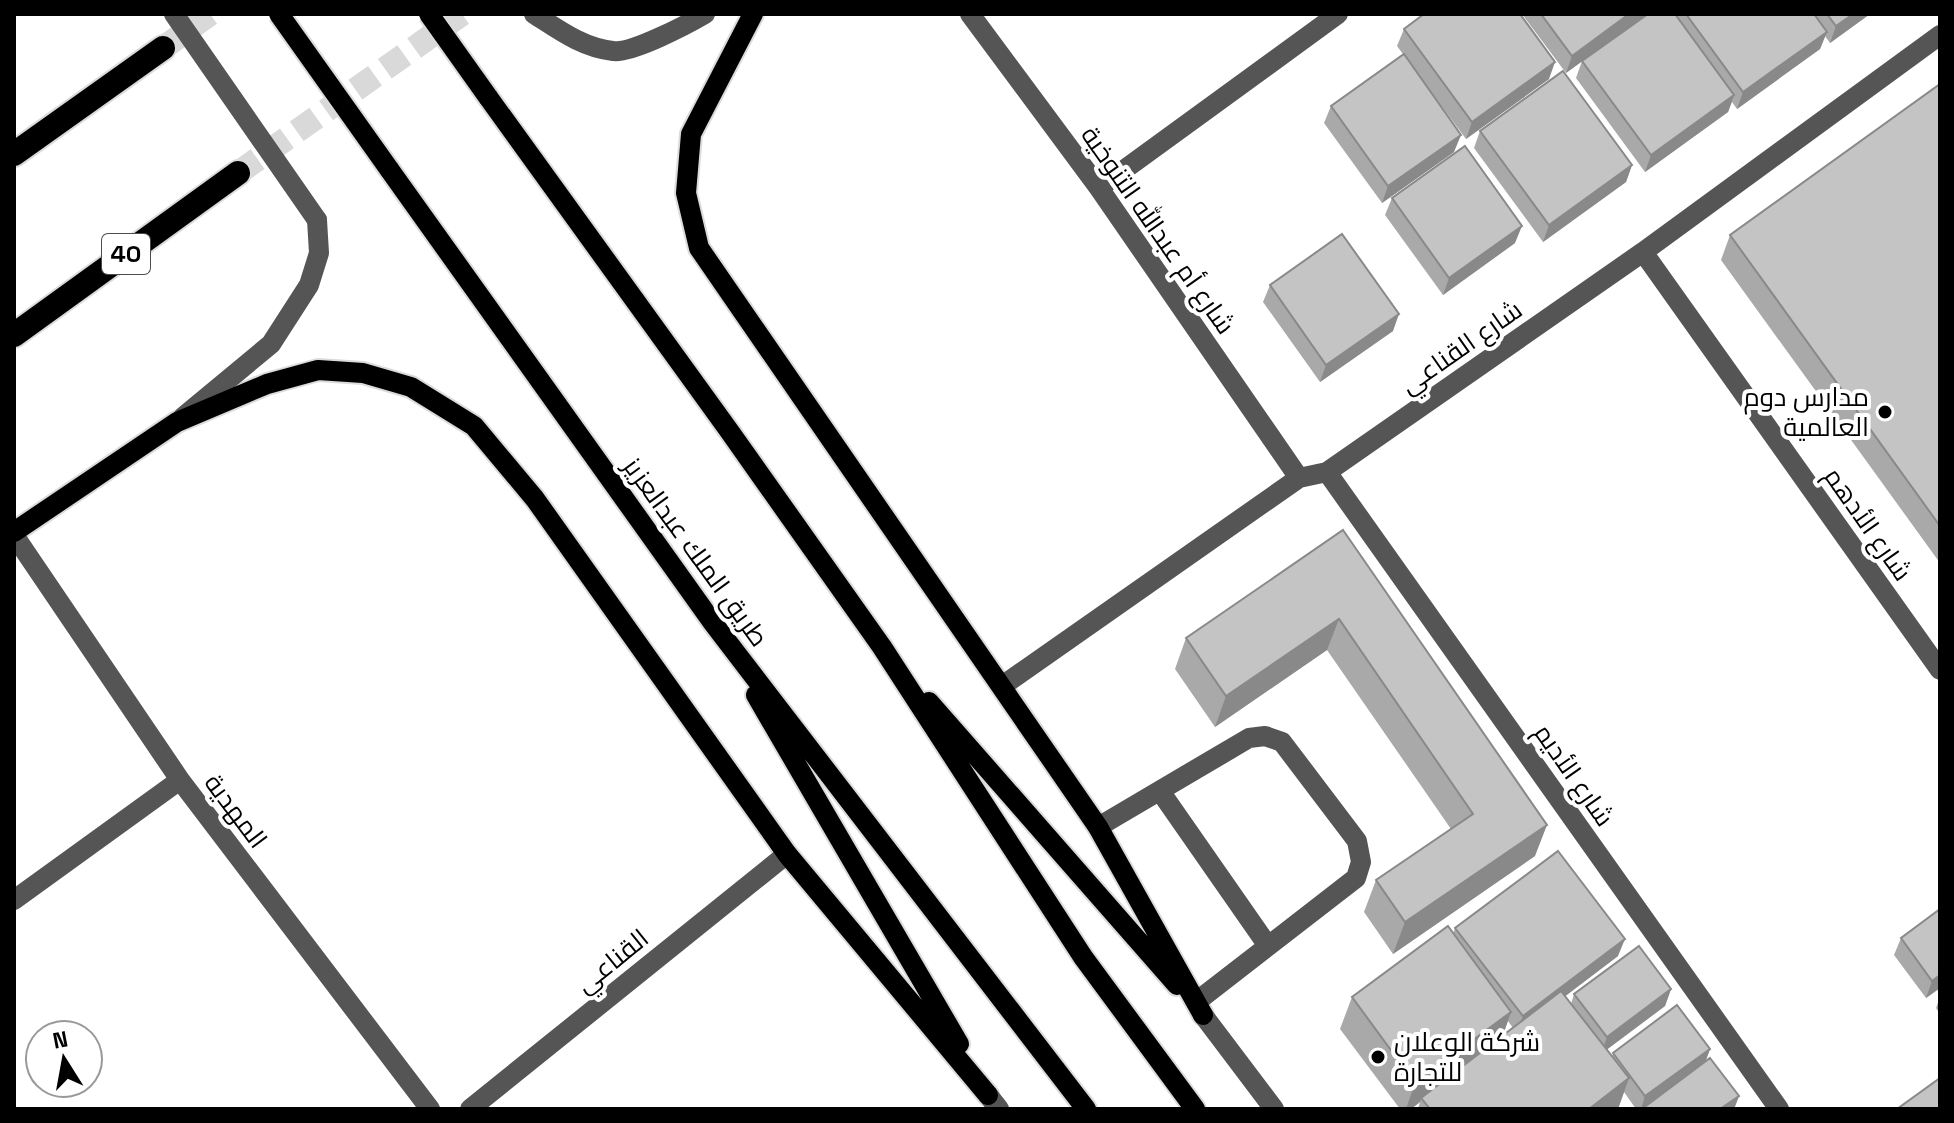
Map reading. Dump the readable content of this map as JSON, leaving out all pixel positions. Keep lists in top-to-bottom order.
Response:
{
  "streets": {
    "highway": ["40"],
    "main road": ["طريق الملك عبدالعزيز"],
    "street": [
      "شارع أم عبدالله التنوخية",
      "شارع القناعي",
      "شارع الأدهم",
      "شارع الأديم",
      "المهدية",
      "القناعي"
    ]
  },
  "crossings": [
    ["شارع أم عبدالله التنوخية", "شارع القناعي"],
    ["شارع القناعي", "شارع الأدهم"],
    ["شارع القناعي", "شارع الأديم"]
  ],
  "places": ["مدارس دوم العالمية", "شركة الوعلان للتجارة"],
  "north": "top"
}
